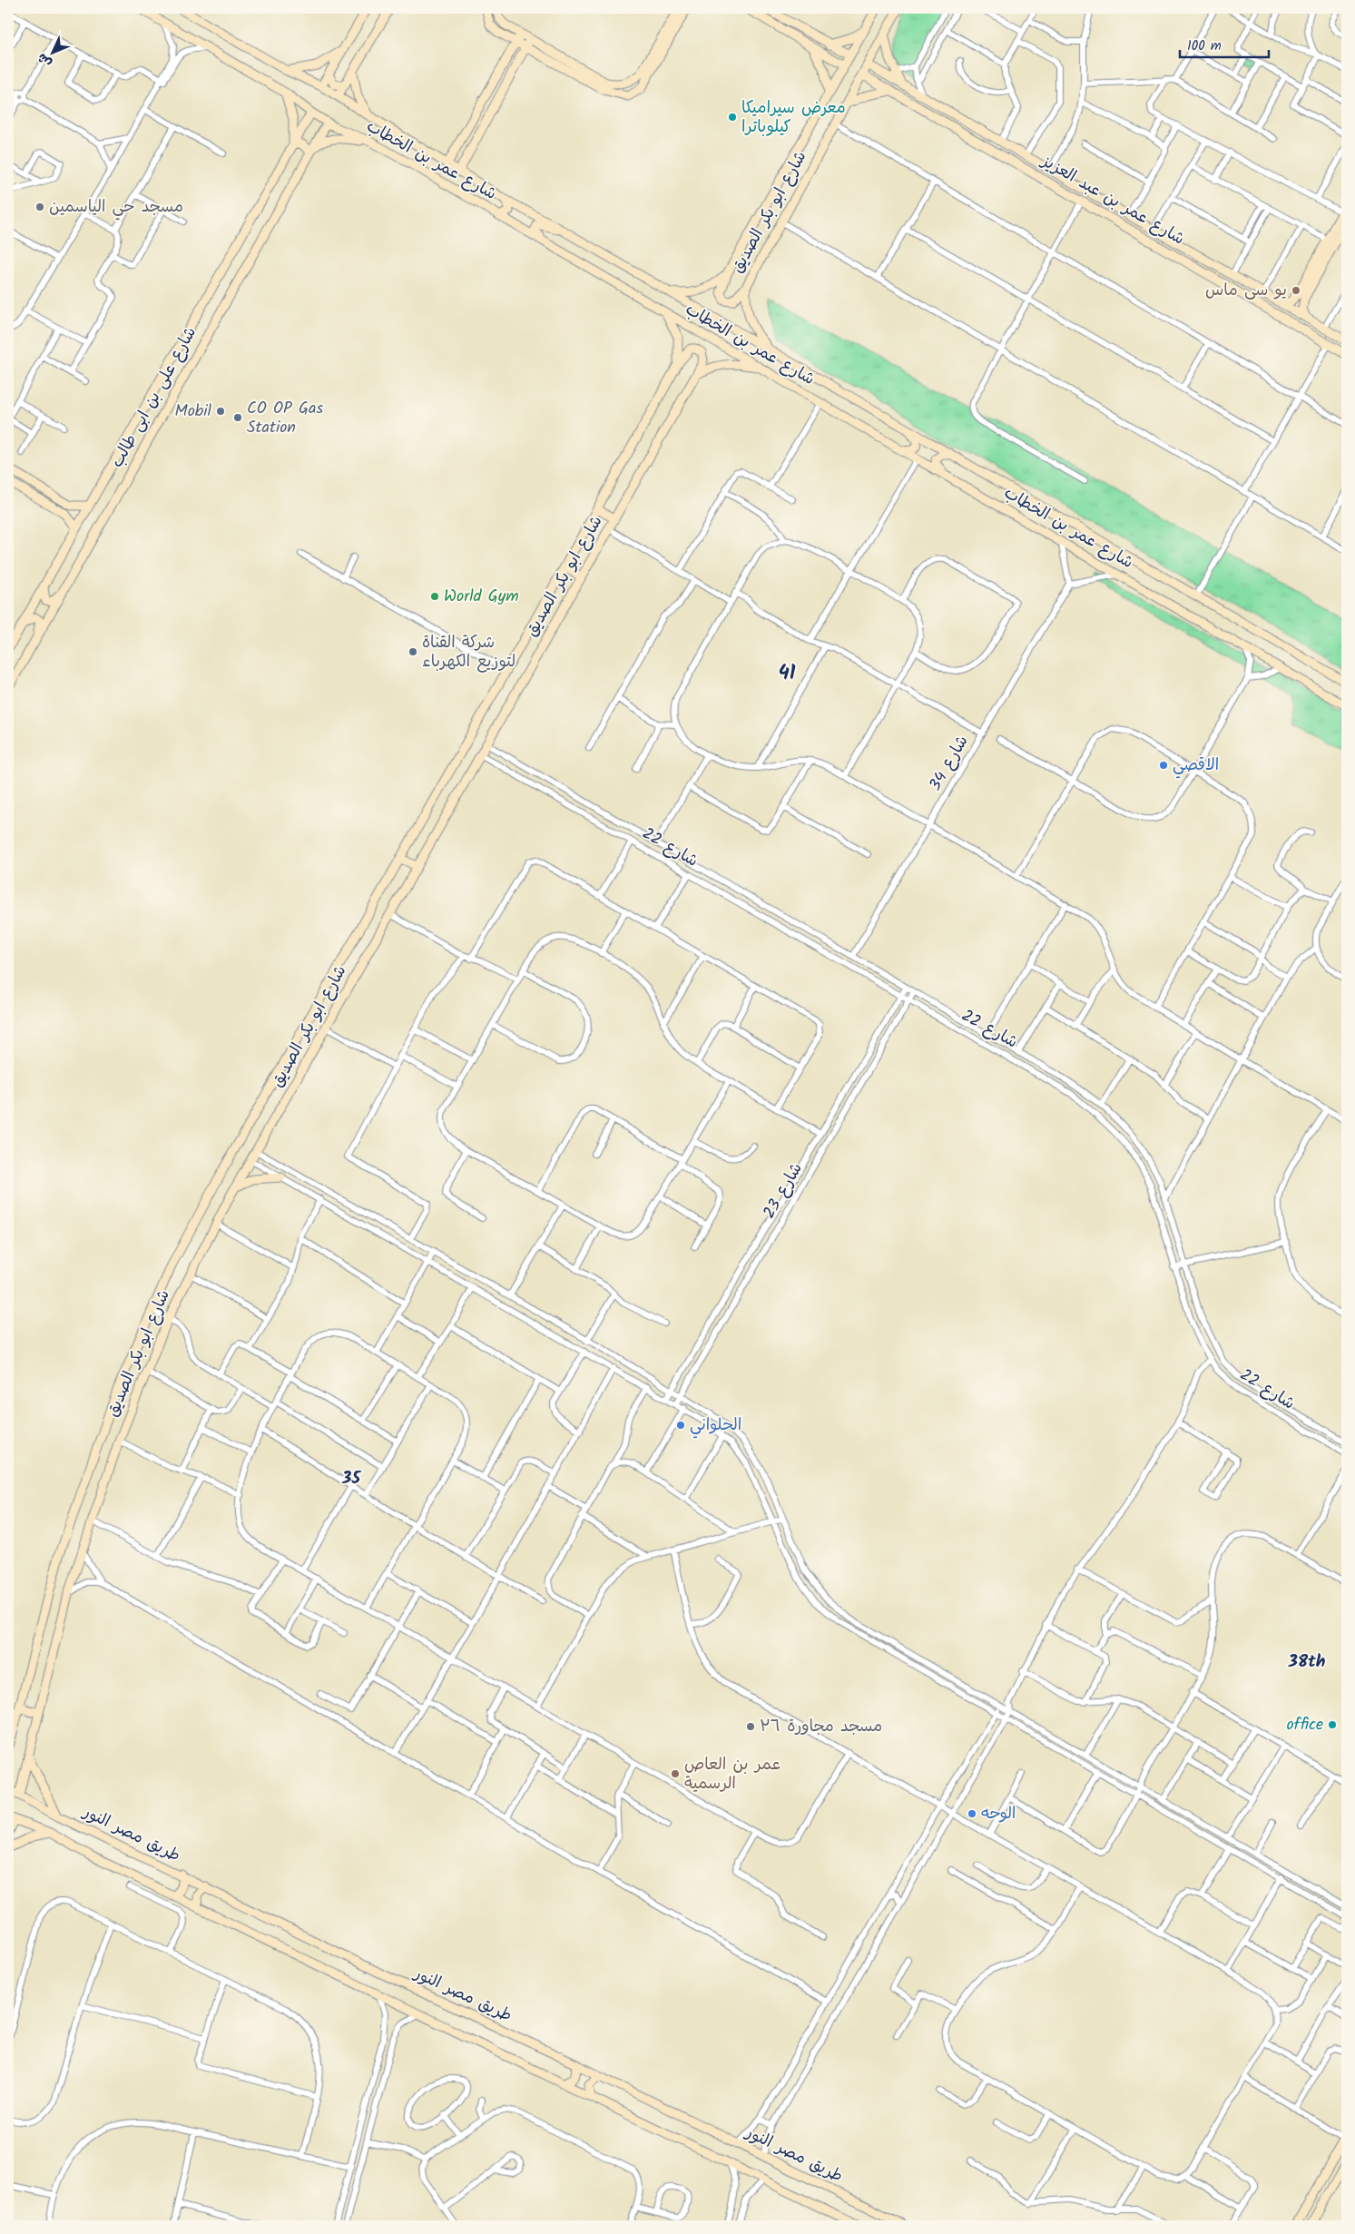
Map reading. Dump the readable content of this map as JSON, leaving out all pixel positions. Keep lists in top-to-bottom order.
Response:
{
  "streets": {
    "street": [
      "شارع عمر بن الخطاب",
      "شارع عمر بن عبد العزيز",
      "شارع ابو بكر الصديق",
      "شارع على بن ابى طالب",
      "شارع 34",
      "شارع 22",
      "شارع 23",
      "طريق مصر النور"
    ]
  },
  "crossings": [
    ["شارع عمر بن الخطاب", "شارع ابو بكر الصديق"],
    ["شارع عمر بن الخطاب", "شارع على بن ابى طالب"],
    ["شارع عمر بن عبد العزيز", "شارع ابو بكر الصديق"],
    ["شارع ابو بكر الصديق", "شارع 22"],
    ["شارع ابو بكر الصديق", "طريق مصر النور"],
    ["شارع 34", "شارع 22"],
    ["شارع 22", "شارع 23"]
  ],
  "districts": ["41", "35", "38th"],
  "places": [
    "معرض سيراميكا كيلوباترا",
    "مسجد حي الياسمين",
    "يو سى ماس",
    "Mobil",
    "CO OP Gas Station",
    "World Gym",
    "شركة القناة لتوزيع الكهرباء",
    "الاقصي",
    "الحلواني",
    "office",
    "مسجد مجاورة ٣٦",
    "عمر بن العاص الرسمية",
    "الوحه"
  ],
  "scale_bar": "100 m",
  "north": "bottom left"
}
